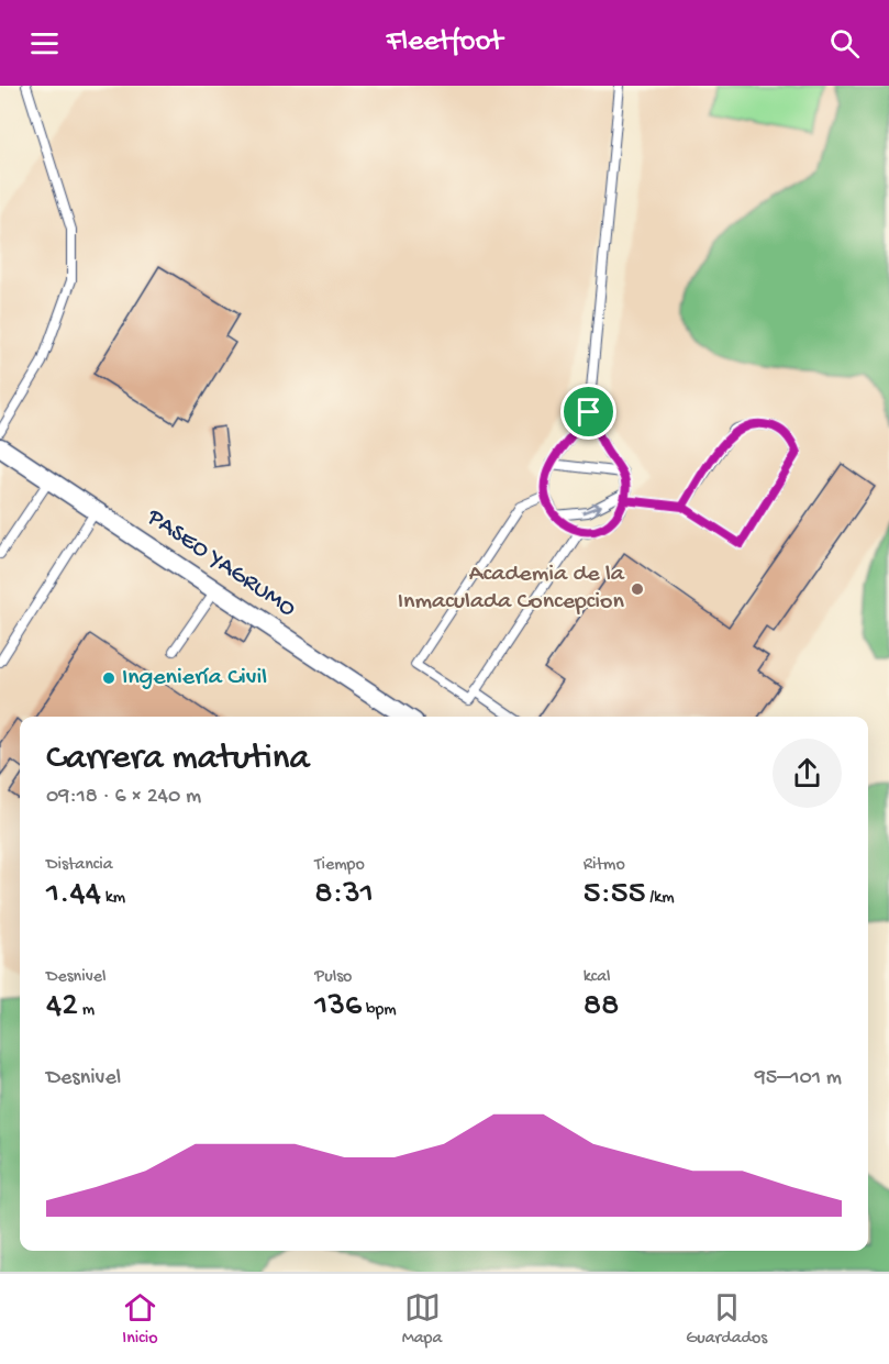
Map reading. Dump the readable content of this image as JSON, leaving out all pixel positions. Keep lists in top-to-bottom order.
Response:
{
  "streets": {
    "street": ["PASEO YAGRUMO"]
  },
  "places": ["Academia de la Inmaculada Concepcion", "Ingeniería Civil"],
  "page": {
    "header": "Fleetfoot",
    "heading": ["Carrera matutina", "09:18 · 6 × 240 m"],
    "stats": [
      ["Distancia", "1.44 km"],
      ["Tiempo", "8:31"],
      ["Ritmo", "5:55 /km"],
      ["Desnivel", "42 m"],
      ["Pulso", "136 bpm"],
      ["kcal", "88"]
    ],
    "chart": ["Desnivel", "95–101 m"],
    "tabs": ["Inicio", "Mapa", "Guardados"]
  }
}
